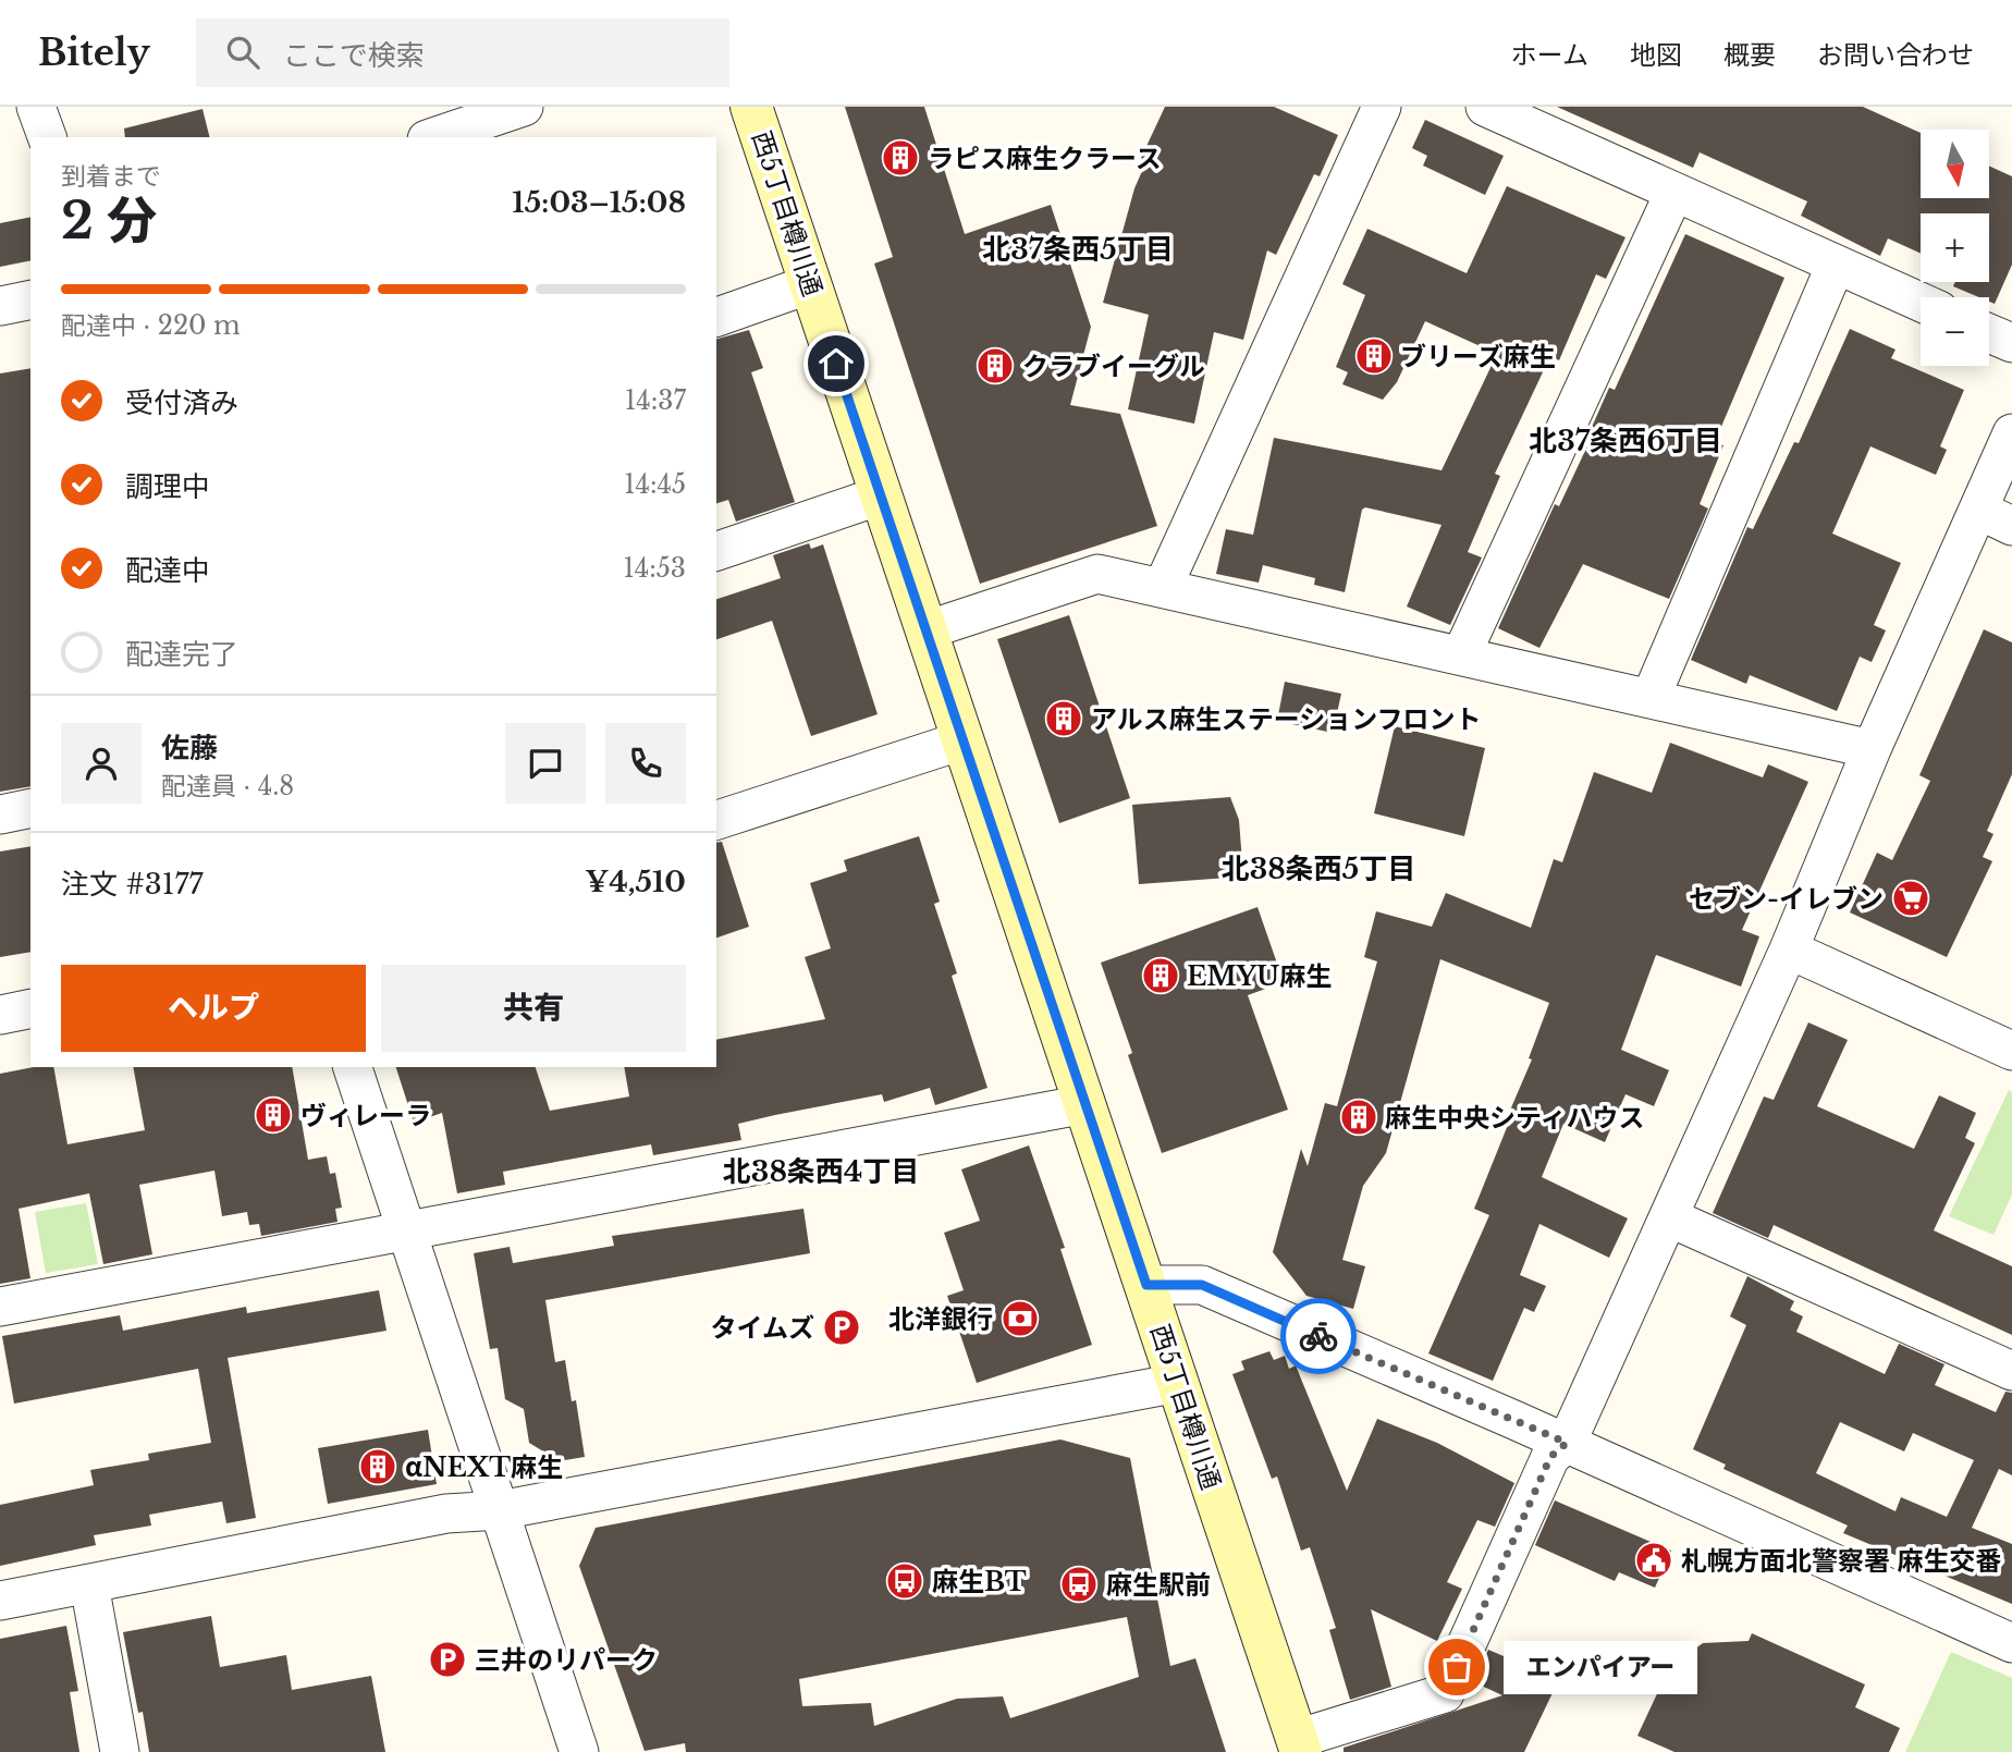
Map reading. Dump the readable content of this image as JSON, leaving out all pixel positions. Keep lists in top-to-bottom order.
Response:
{
  "streets": {
    "street": ["西5丁目樽川通"]
  },
  "districts": [
    "北37条西5丁目",
    "北37条西6丁目",
    "北38条西5丁目",
    "北38条西4丁目"
  ],
  "places": {
    "building": [
      "ラピス麻生クラース",
      "ブリーズ麻生",
      "クラブイーグル",
      "アルス麻生ステーションフロント",
      "EMYU麻生",
      "ヴィレーラ",
      "麻生中央シティハウス",
      "αNEXT麻生"
    ],
    "supermarket": ["セブン-イレブン"],
    "bank": ["北洋銀行"],
    "parking": ["タイムズ", "三井のリパーク"],
    "public building": ["札幌方面北警察署 麻生交番"],
    "bus stop": ["麻生BT", "麻生駅前"],
    "other": ["エンパイアー"]
  },
  "north": "bottom",
  "page": {
    "header": "Bitely",
    "search": "ここで検索",
    "nav": [
      "ホーム",
      "地図",
      "概要",
      "お問い合わせ"
    ],
    "map_buttons": ["+", "−"],
    "heading": ["2 分", "到着まで", "15:03–15:08"],
    "panel": [
      "佐藤",
      "配達員 · 4.8",
      "注文 #3177",
      "¥4,510"
    ],
    "bar": "配達中 · 220 m",
    "list": [
      ["受付済み", "14:37"],
      ["調理中", "14:45"],
      ["配達中", "14:53"],
      "配達完了"
    ],
    "buttons": ["ヘルプ", "共有"],
    "bubble": "エンパイアー"
  }
}
